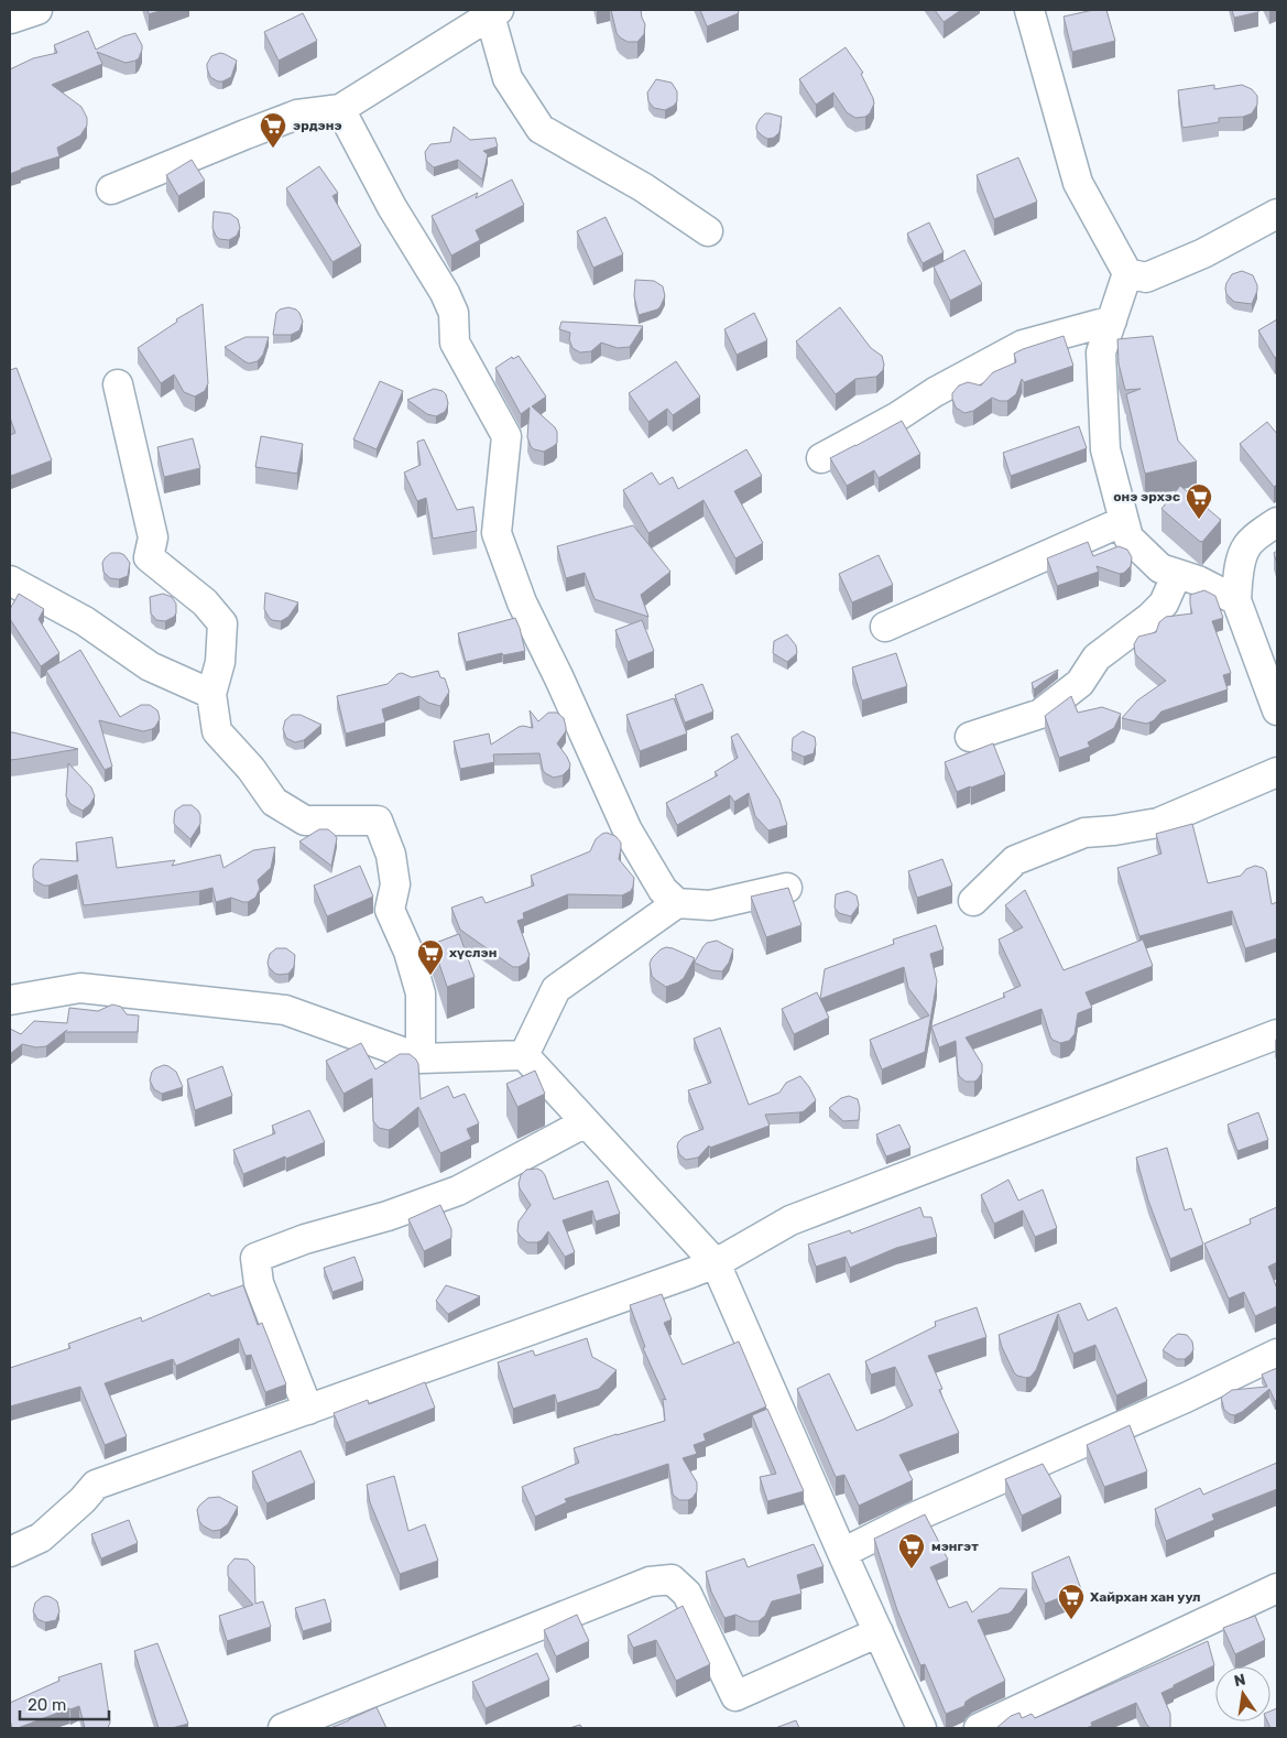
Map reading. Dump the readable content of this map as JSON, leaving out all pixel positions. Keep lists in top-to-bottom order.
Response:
{
  "places": {
    "supermarket": [
      "эрдэнэ",
      "онэ эрхэс",
      "хүслэн",
      "мэнгэт",
      "Хайрхан хан уул"
    ]
  },
  "scale_bar": "20 m",
  "north": "top"
}
